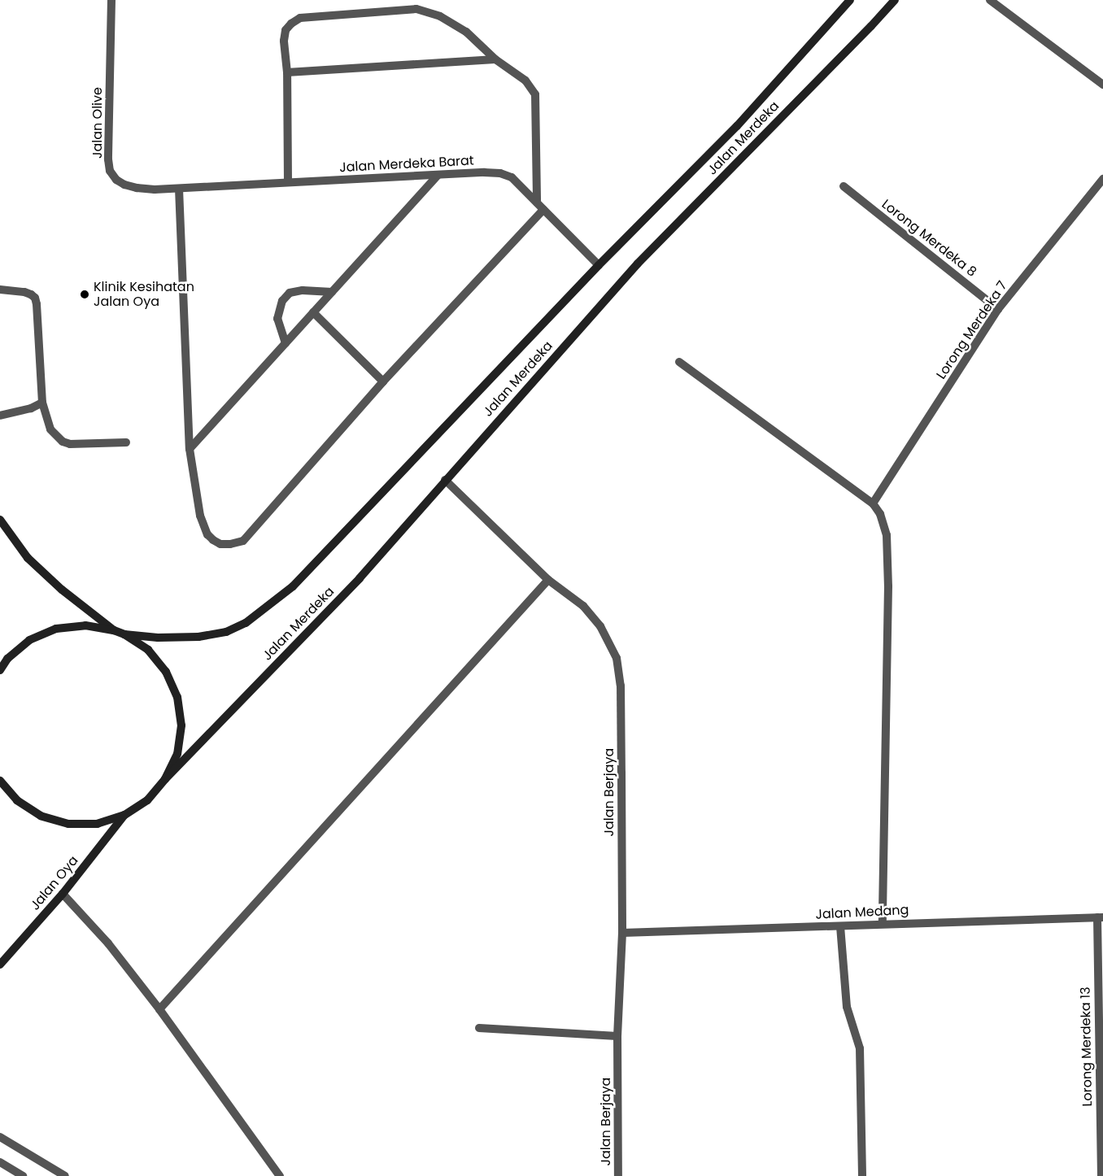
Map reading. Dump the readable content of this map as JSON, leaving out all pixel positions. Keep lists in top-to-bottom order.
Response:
{
  "streets": {
    "main road": ["Jalan Merdeka", "Jalan Oya"],
    "street": [
      "Jalan Olive",
      "Jalan Merdeka Barat",
      "Lorong Merdeka 8",
      "Lorong Merdeka 7",
      "Jalan Berjaya",
      "Jalan Medang",
      "Lorong Merdeka 13"
    ]
  },
  "crossings": [
    ["Jalan Olive", "Jalan Merdeka Barat"],
    ["Jalan Merdeka", "Jalan Merdeka Barat"],
    ["Jalan Merdeka", "Jalan Berjaya"],
    ["Lorong Merdeka 8", "Lorong Merdeka 7"],
    ["Jalan Berjaya", "Jalan Medang"],
    ["Jalan Medang", "Lorong Merdeka 13"]
  ],
  "places": ["Klinik Kesihatan Jalan Oya"]
}
